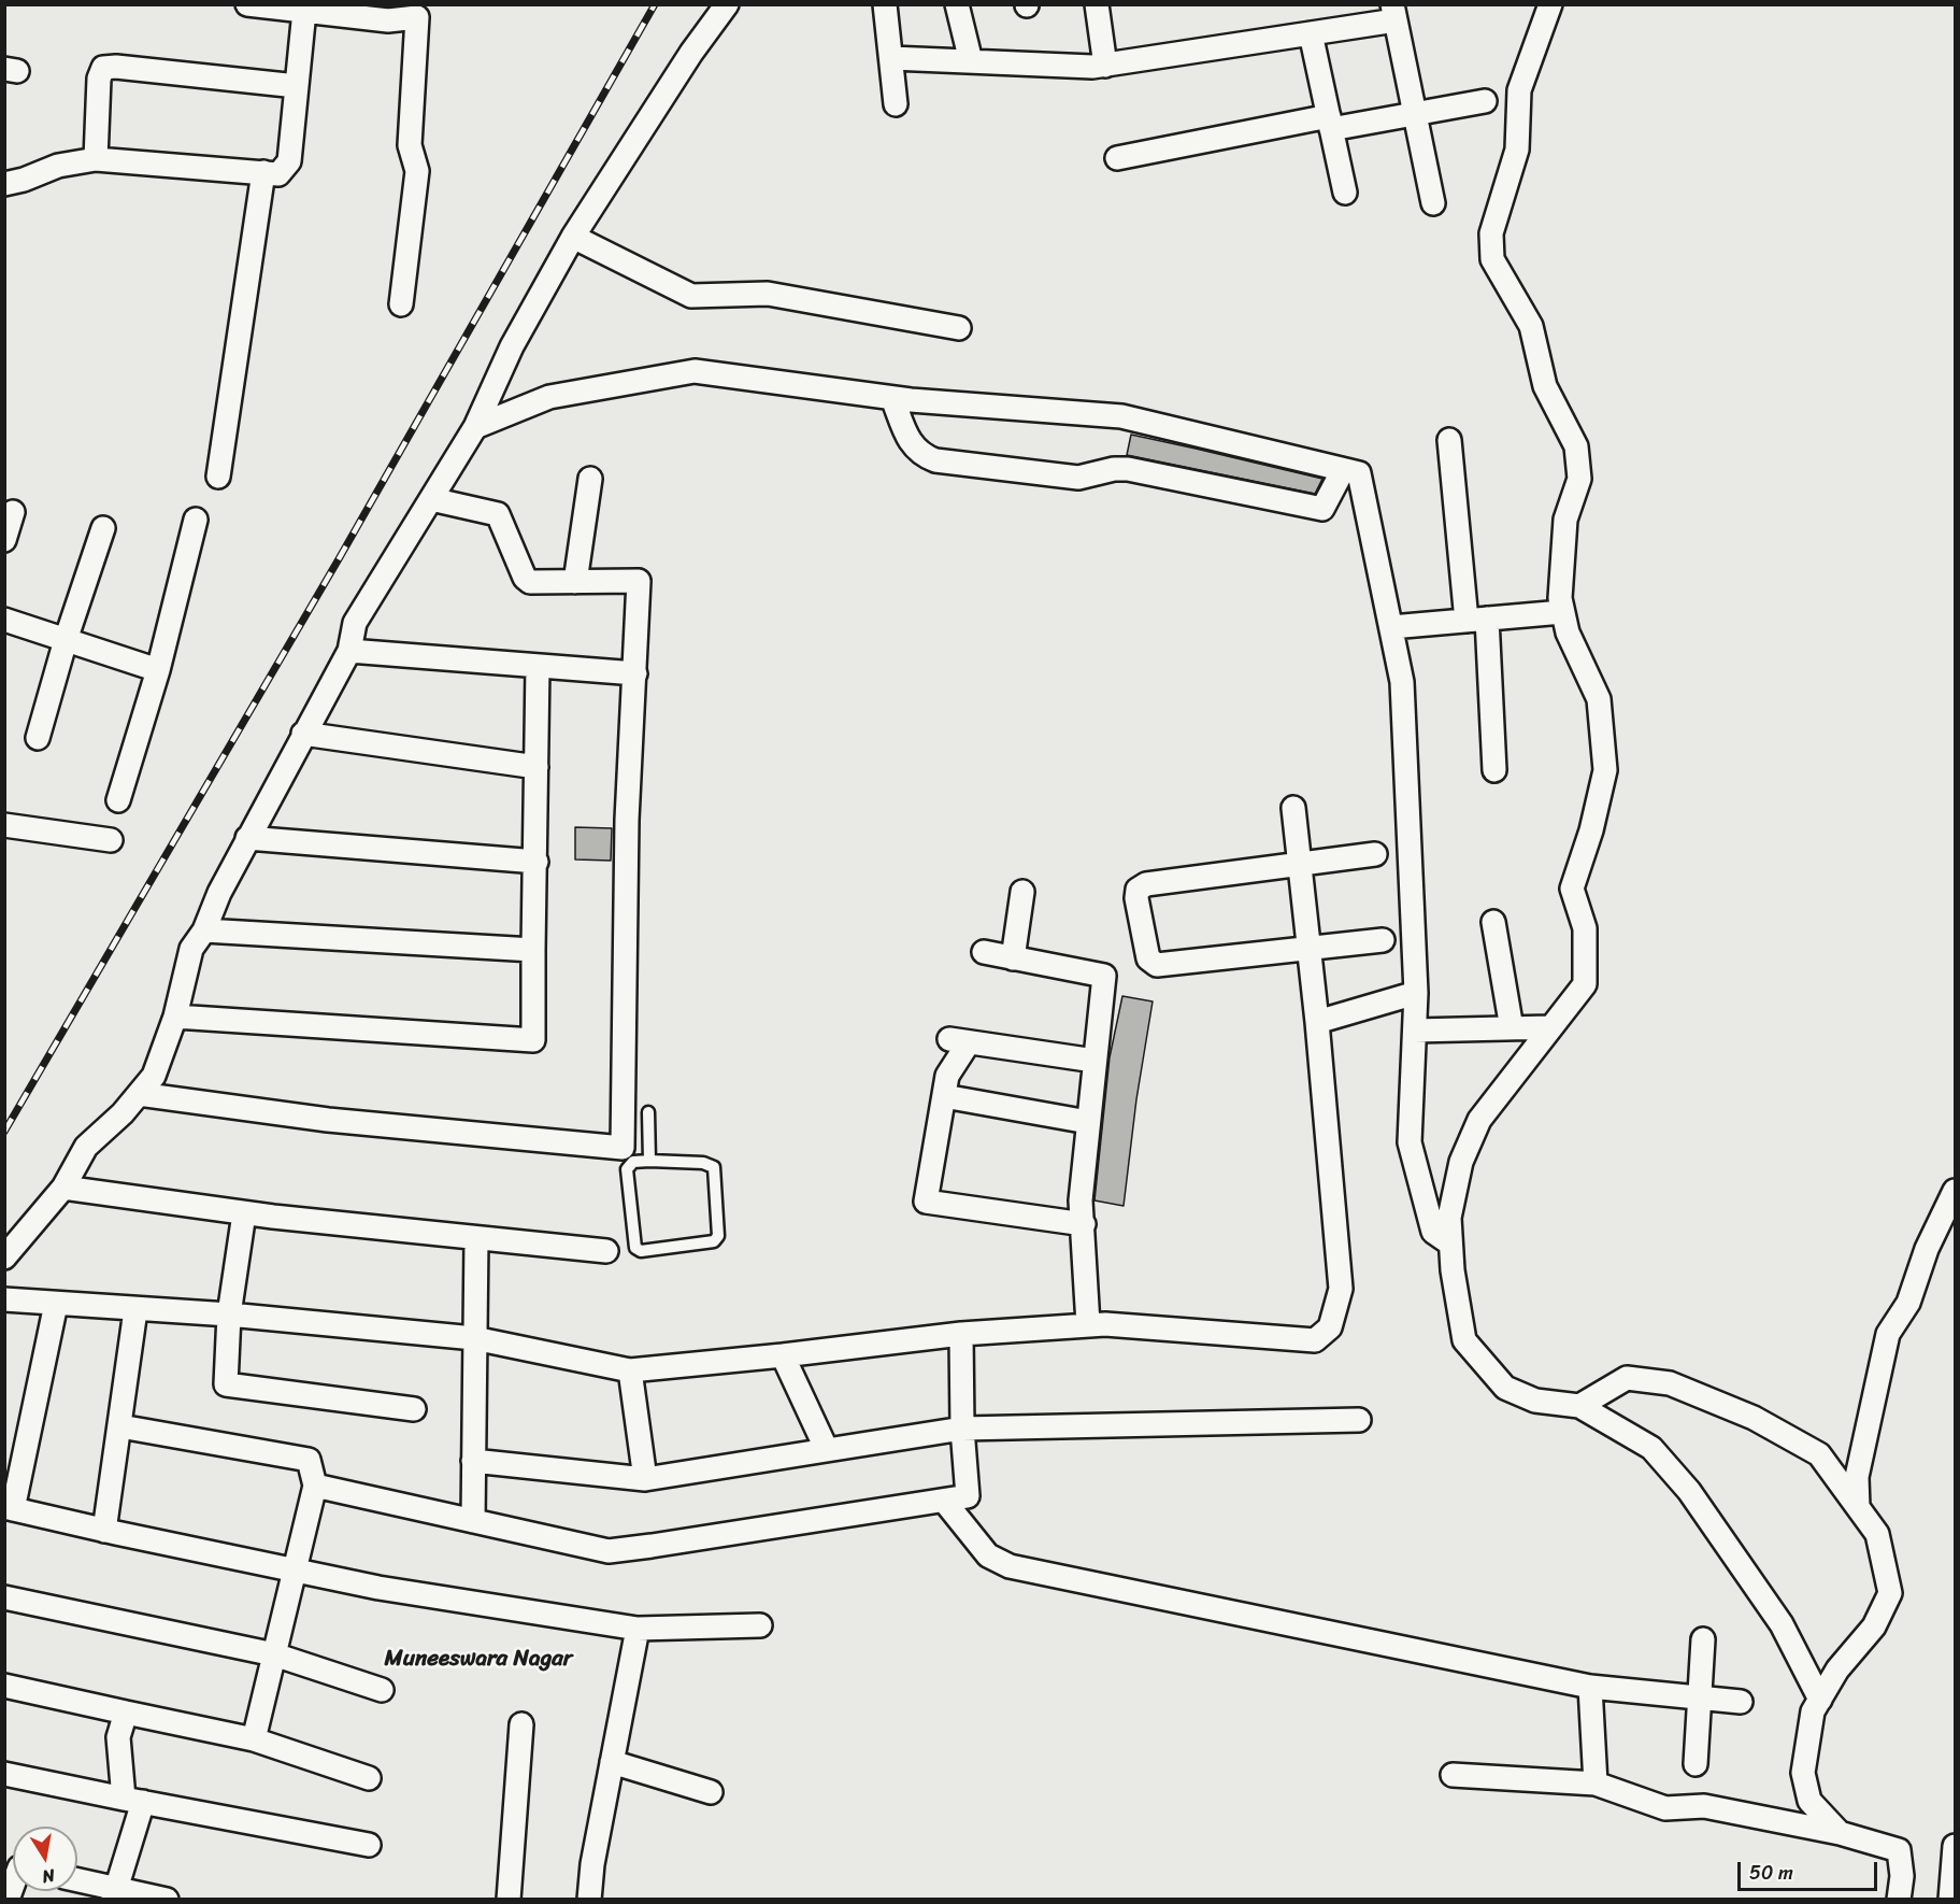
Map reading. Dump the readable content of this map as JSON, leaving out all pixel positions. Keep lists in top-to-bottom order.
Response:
{
  "districts": ["Muneeswara Nagar"],
  "scale_bar": "50 m",
  "north": "bottom"
}
